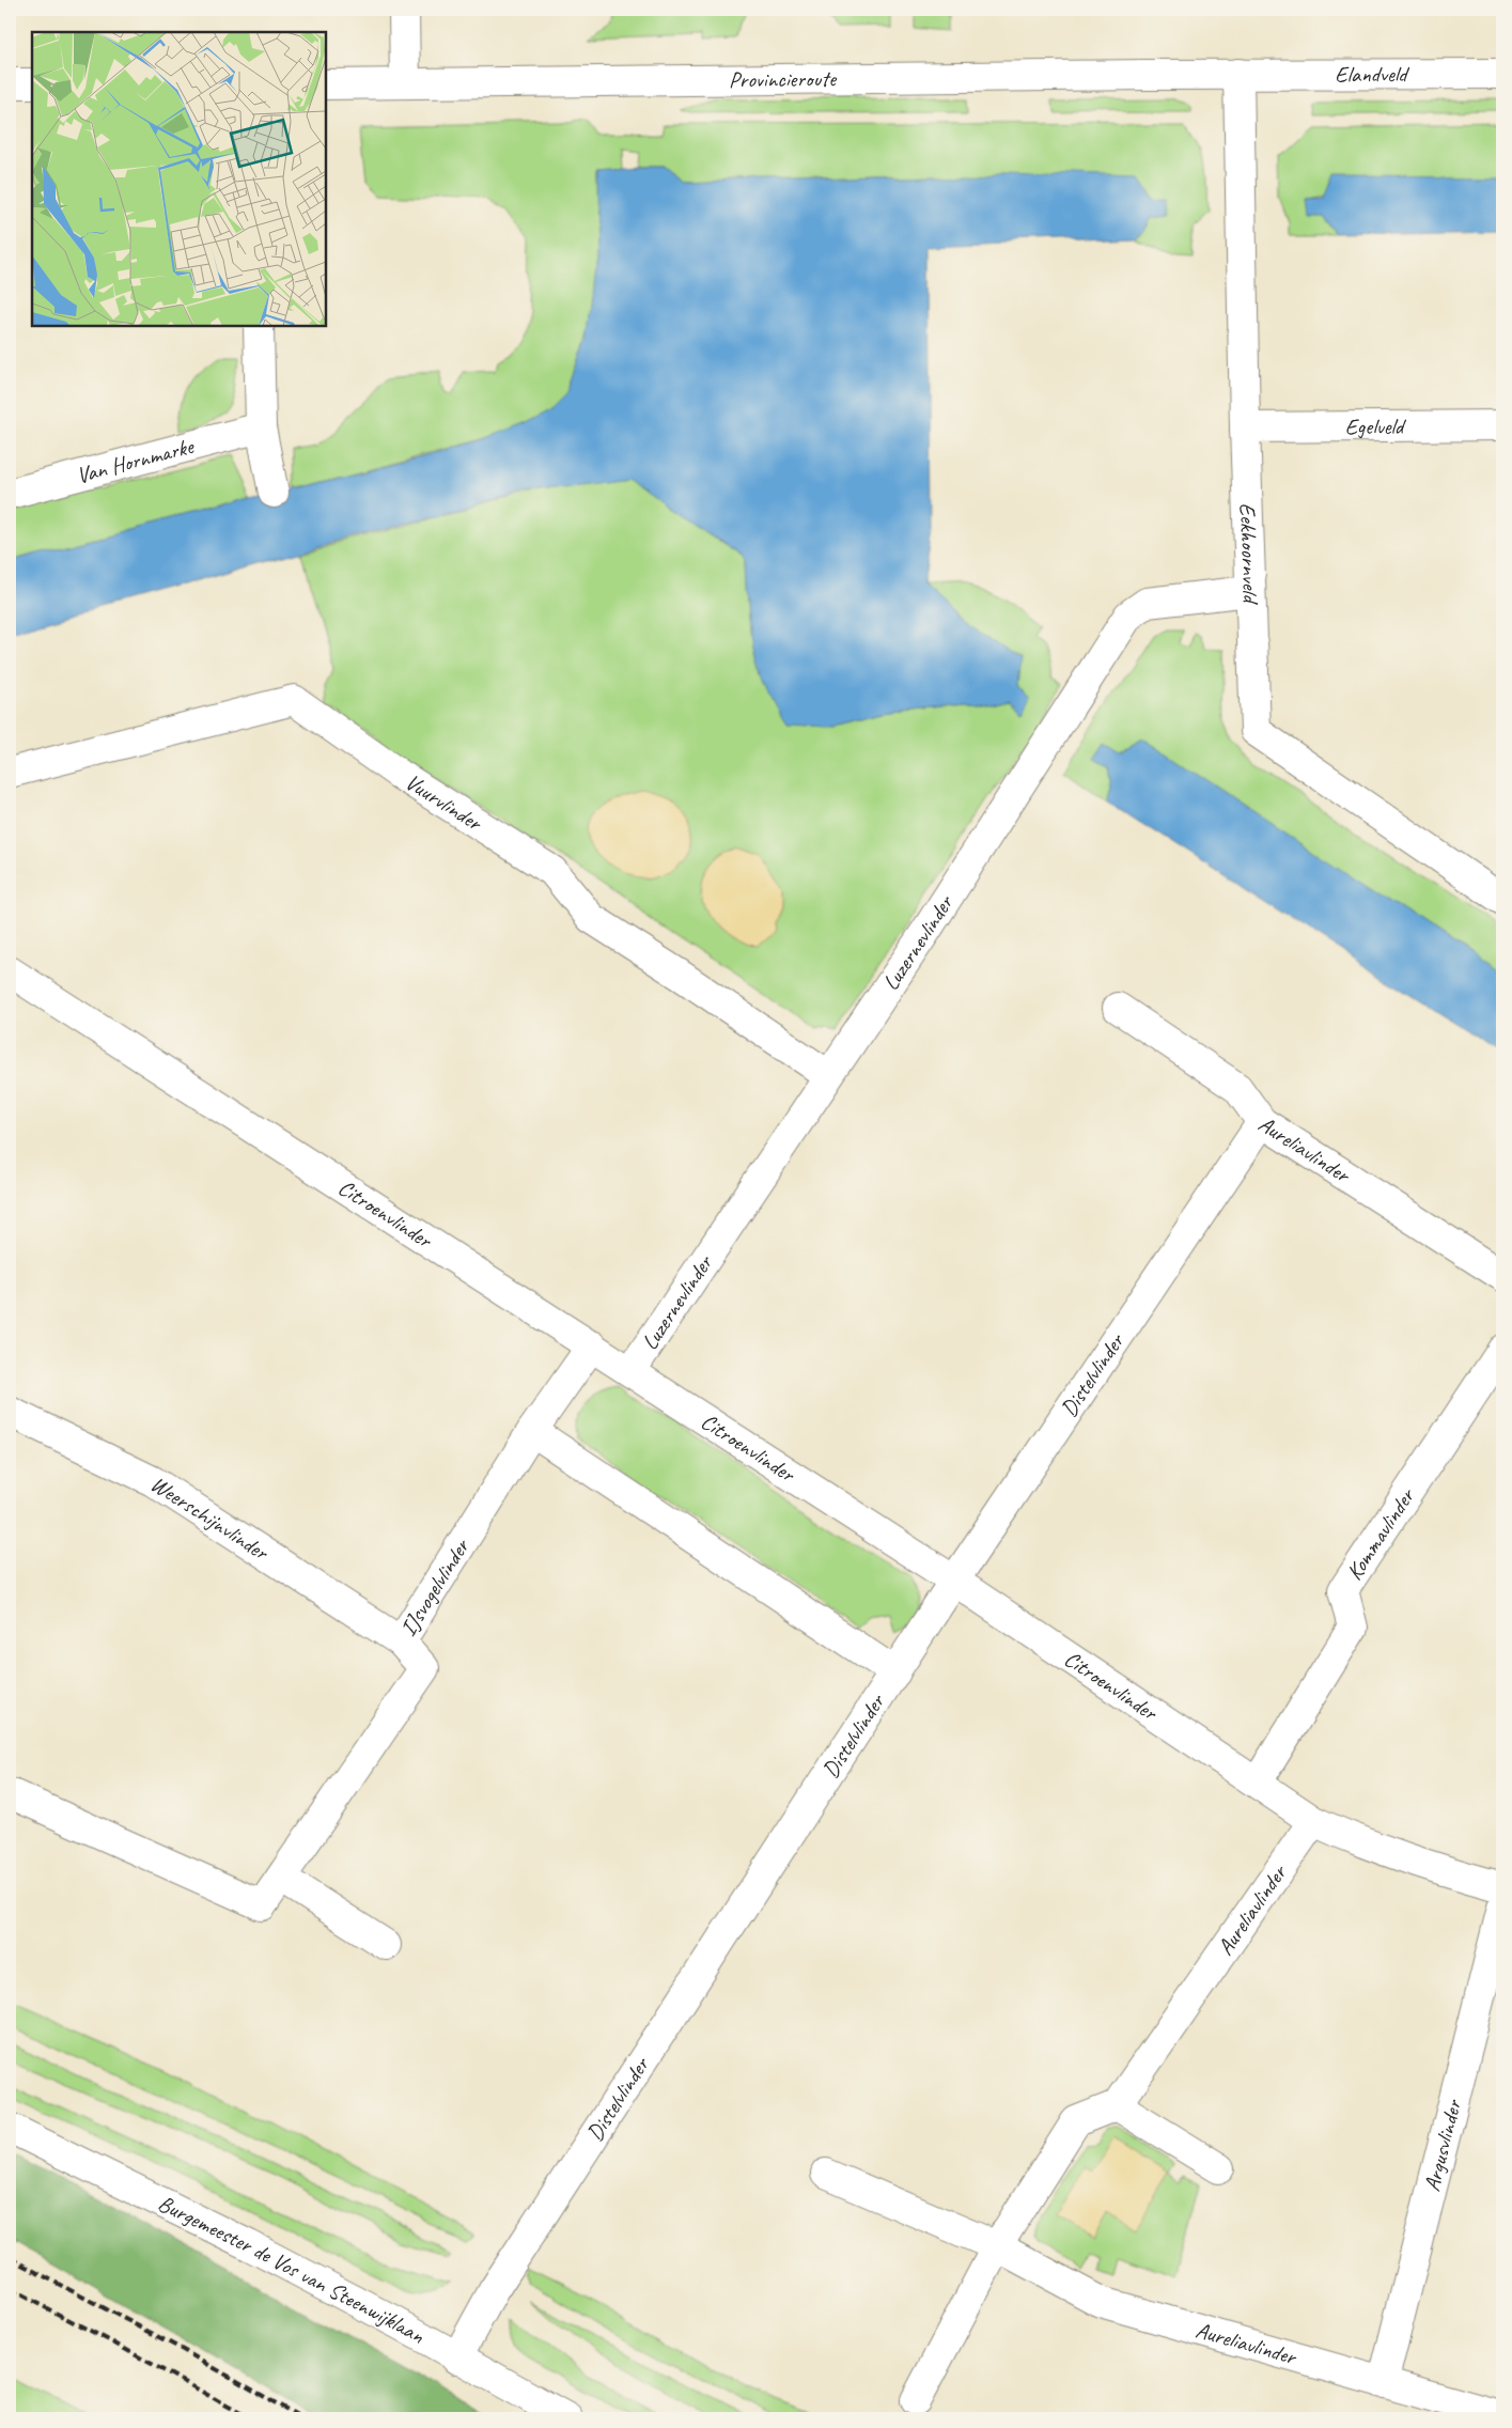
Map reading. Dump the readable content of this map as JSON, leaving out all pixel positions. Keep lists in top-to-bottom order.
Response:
{
  "streets": {
    "street": [
      "Elandveld",
      "Provincieroute",
      "Egelveld",
      "Van Hornmarke",
      "Eekhoornveld",
      "Vuurvlinder",
      "Luzernevlinder",
      "Aureliavlinder",
      "Citroenvlinder",
      "Distelvlinder",
      "Weerschijnvlinder",
      "Kommavlinder",
      "IJsvogelvlinder",
      "Argusvlinder",
      "Burgemeester de Vos van Steenwijklaan"
    ]
  },
  "crossings": [
    ["Elandveld", "Provincieroute"],
    ["Elandveld", "Eekhoornveld"],
    ["Provincieroute", "Eekhoornveld"],
    ["Egelveld", "Eekhoornveld"],
    ["Eekhoornveld", "Luzernevlinder"],
    ["Vuurvlinder", "Luzernevlinder"],
    ["Luzernevlinder", "Citroenvlinder"],
    ["Aureliavlinder", "Citroenvlinder"],
    ["Aureliavlinder", "Distelvlinder"],
    ["Aureliavlinder", "Argusvlinder"],
    ["Citroenvlinder", "Distelvlinder"],
    ["Citroenvlinder", "Kommavlinder"],
    ["Citroenvlinder", "IJsvogelvlinder"],
    ["Distelvlinder", "Burgemeester de Vos van Steenwijklaan"],
    ["Weerschijnvlinder", "IJsvogelvlinder"]
  ]
}
